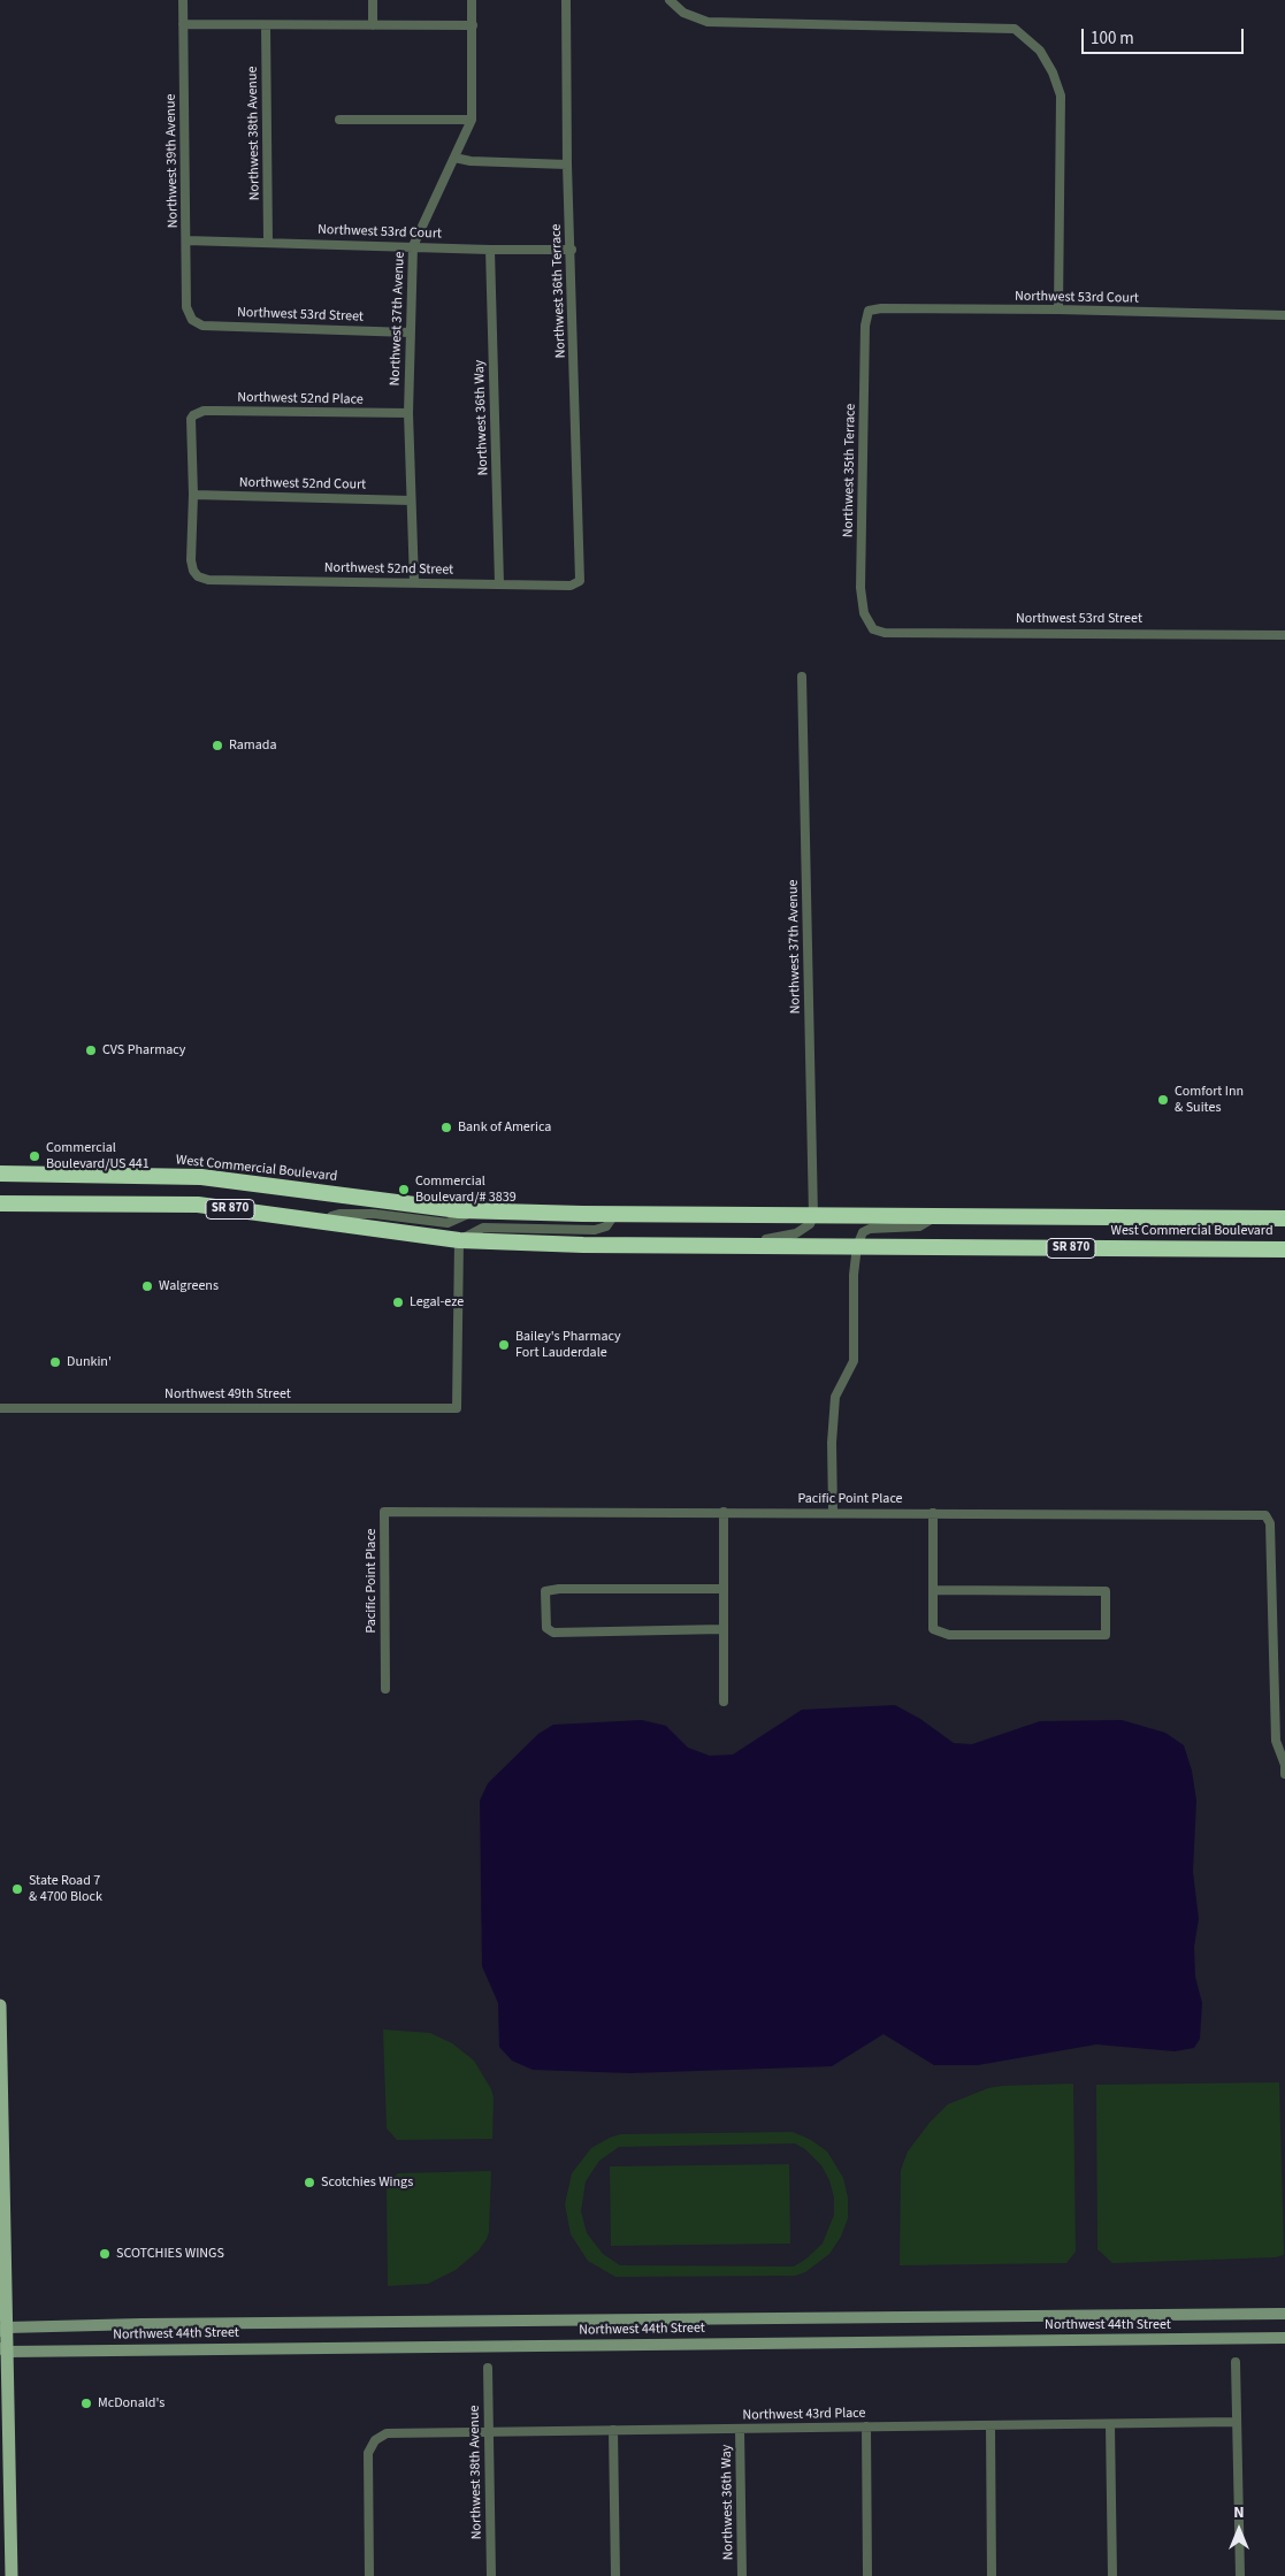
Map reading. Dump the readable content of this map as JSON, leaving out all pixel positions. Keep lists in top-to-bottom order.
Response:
{
  "streets": {
    "highway": ["West Commercial Boulevard", "SR 870"],
    "street": [
      "Northwest 38th Avenue",
      "Northwest 39th Avenue",
      "Northwest 53rd Court",
      "Northwest 36th Terrace",
      "Northwest 53rd Street",
      "Northwest 37th Avenue",
      "Northwest 52nd Place",
      "Northwest 36th Way",
      "Northwest 35th Terrace",
      "Northwest 52nd Court",
      "Northwest 52nd Street",
      "Northwest 49th Street",
      "Pacific Point Place",
      "Northwest 44th Street",
      "Northwest 43rd Place"
    ]
  },
  "crossings": [
    ["Northwest 38th Avenue", "Northwest 53rd Court"],
    ["Northwest 38th Avenue", "Northwest 43rd Place"],
    ["Northwest 39th Avenue", "Northwest 53rd Court"],
    ["Northwest 39th Avenue", "Northwest 53rd Street"],
    ["Northwest 53rd Court", "Northwest 36th Terrace"],
    ["Northwest 53rd Court", "Northwest 37th Avenue"],
    ["Northwest 53rd Court", "Northwest 36th Way"],
    ["Northwest 53rd Court", "Northwest 35th Terrace"],
    ["Northwest 36th Terrace", "Northwest 52nd Street"],
    ["Northwest 53rd Street", "Northwest 37th Avenue"],
    ["Northwest 53rd Street", "Northwest 35th Terrace"],
    ["Northwest 37th Avenue", "Northwest 52nd Place"],
    ["Northwest 37th Avenue", "Northwest 52nd Court"],
    ["Northwest 37th Avenue", "Northwest 52nd Street"],
    ["Northwest 37th Avenue", "West Commercial Boulevard"],
    ["Northwest 52nd Place", "Northwest 52nd Court"],
    ["Northwest 52nd Place", "Northwest 52nd Street"],
    ["Northwest 36th Way", "Northwest 52nd Street"],
    ["Northwest 36th Way", "Northwest 43rd Place"],
    ["Northwest 52nd Court", "Northwest 52nd Street"],
    ["West Commercial Boulevard", "Northwest 49th Street"]
  ],
  "places": [
    "Ramada",
    "CVS Pharmacy",
    "Comfort Inn & Suites",
    "Bank of America",
    "Commercial Boulevard/US 441",
    "Commercial Boulevard/# 3839",
    "Walgreens",
    "Legal-eze",
    "Bailey's Pharmacy Fort Lauderdale",
    "Dunkin'",
    "State Road 7 & 4700 Block",
    "Scotchies Wings",
    "SCOTCHIES WINGS",
    "McDonald's"
  ],
  "scale_bar": "100 m",
  "north": "top"
}
